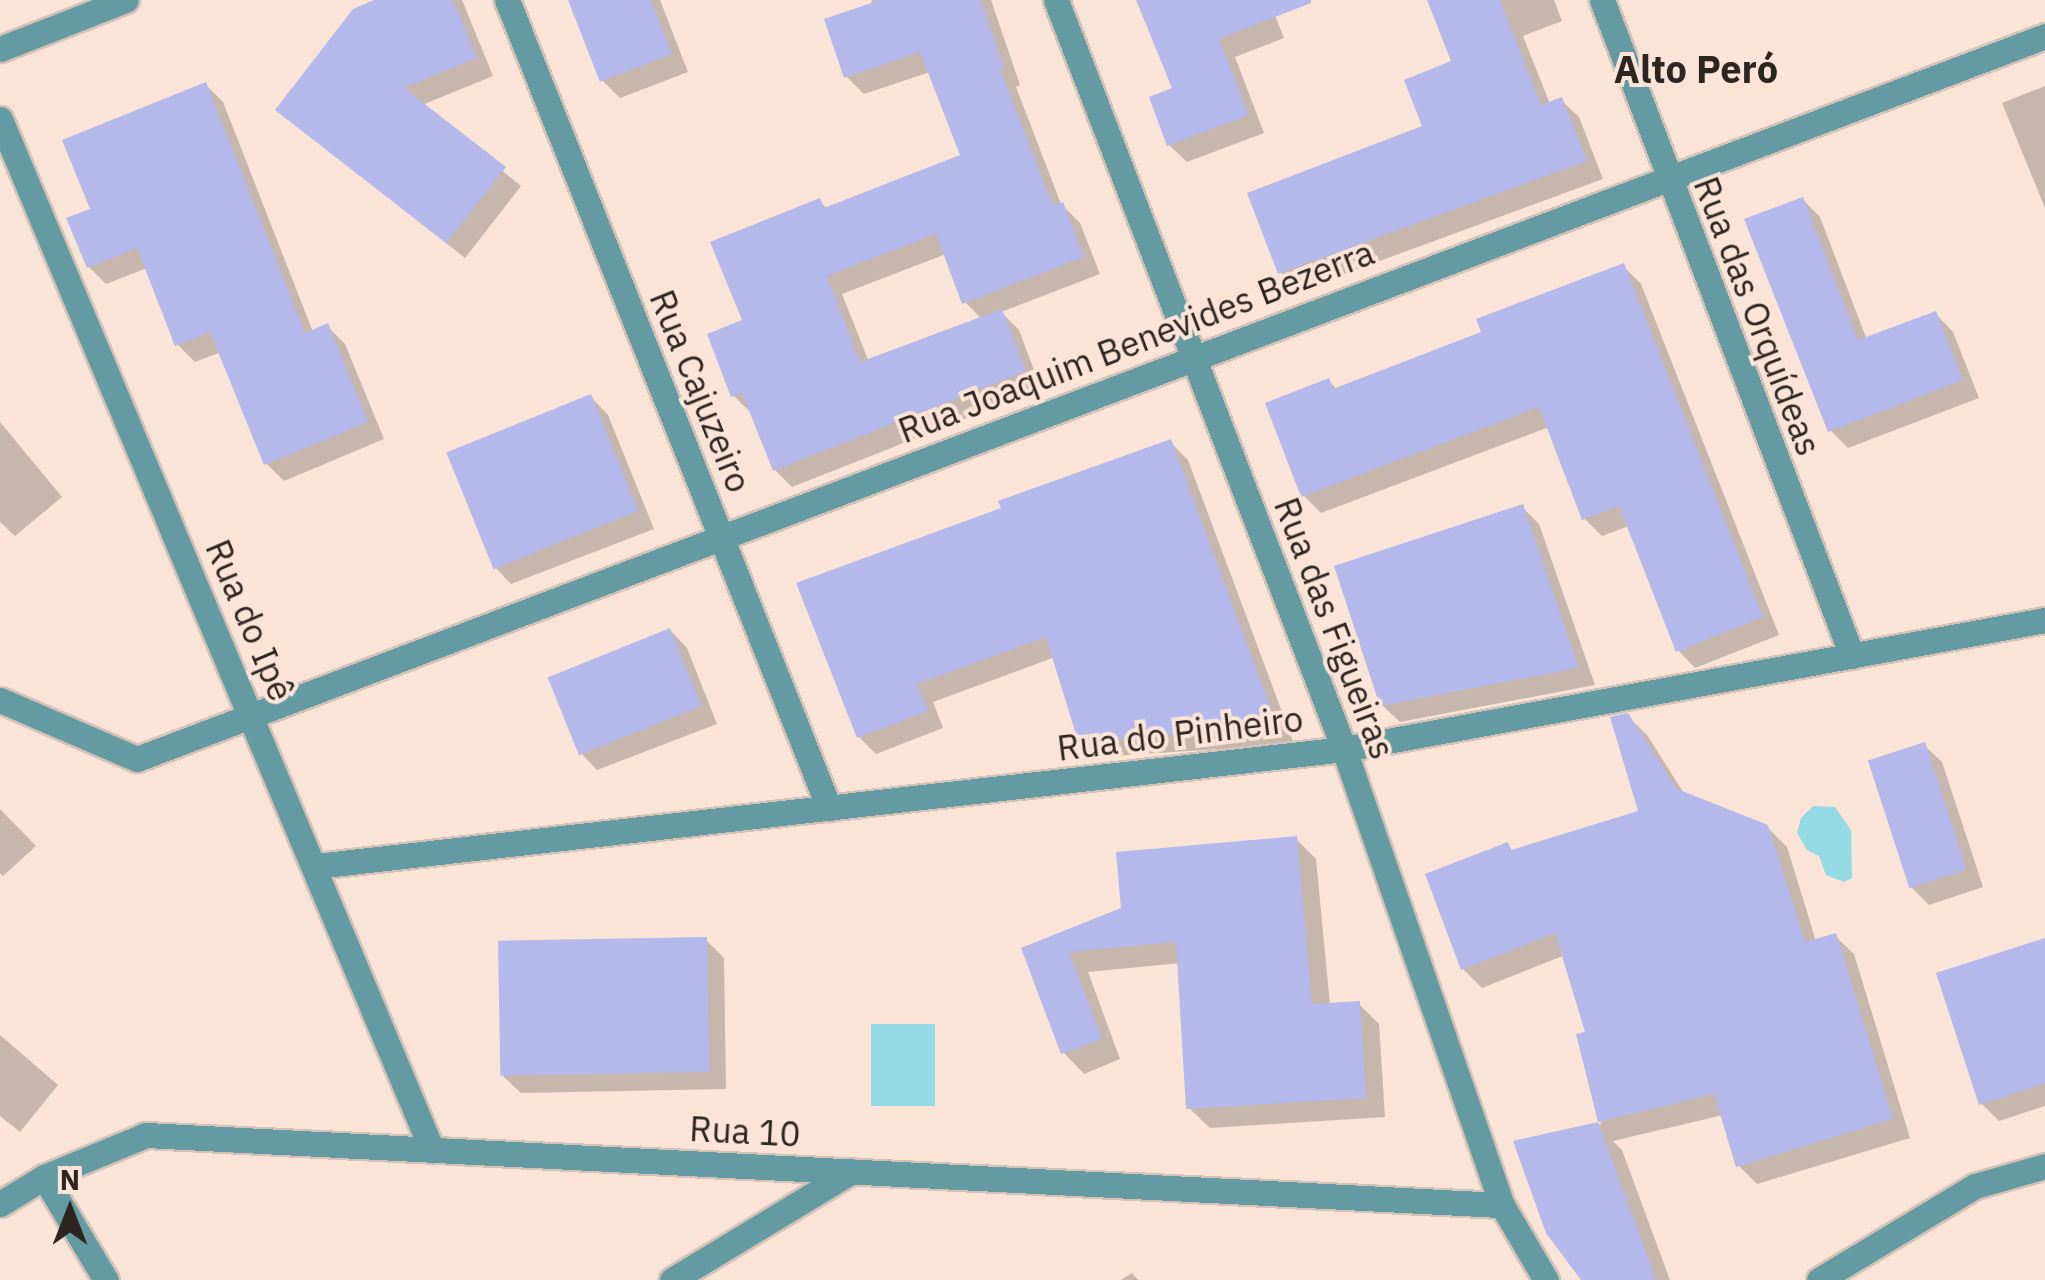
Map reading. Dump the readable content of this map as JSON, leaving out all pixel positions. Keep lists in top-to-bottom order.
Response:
{
  "streets": {
    "street": [
      "Rua das Orquídeas",
      "Rua Joaquim Benevides Bezerra",
      "Rua Cajuzeiro",
      "Rua do Ipê",
      "Rua das Figueiras",
      "Rua do Pinheiro",
      "Rua 10"
    ]
  },
  "crossings": [
    ["Rua das Orquídeas", "Rua Joaquim Benevides Bezerra"],
    ["Rua das Orquídeas", "Rua do Pinheiro"],
    ["Rua Joaquim Benevides Bezerra", "Rua Cajuzeiro"],
    ["Rua Joaquim Benevides Bezerra", "Rua do Ipê"],
    ["Rua Joaquim Benevides Bezerra", "Rua das Figueiras"],
    ["Rua Cajuzeiro", "Rua do Pinheiro"],
    ["Rua do Ipê", "Rua do Pinheiro"],
    ["Rua do Ipê", "Rua 10"],
    ["Rua das Figueiras", "Rua do Pinheiro"],
    ["Rua das Figueiras", "Rua 10"]
  ],
  "districts": ["Alto Peró"],
  "north": "top"
}
